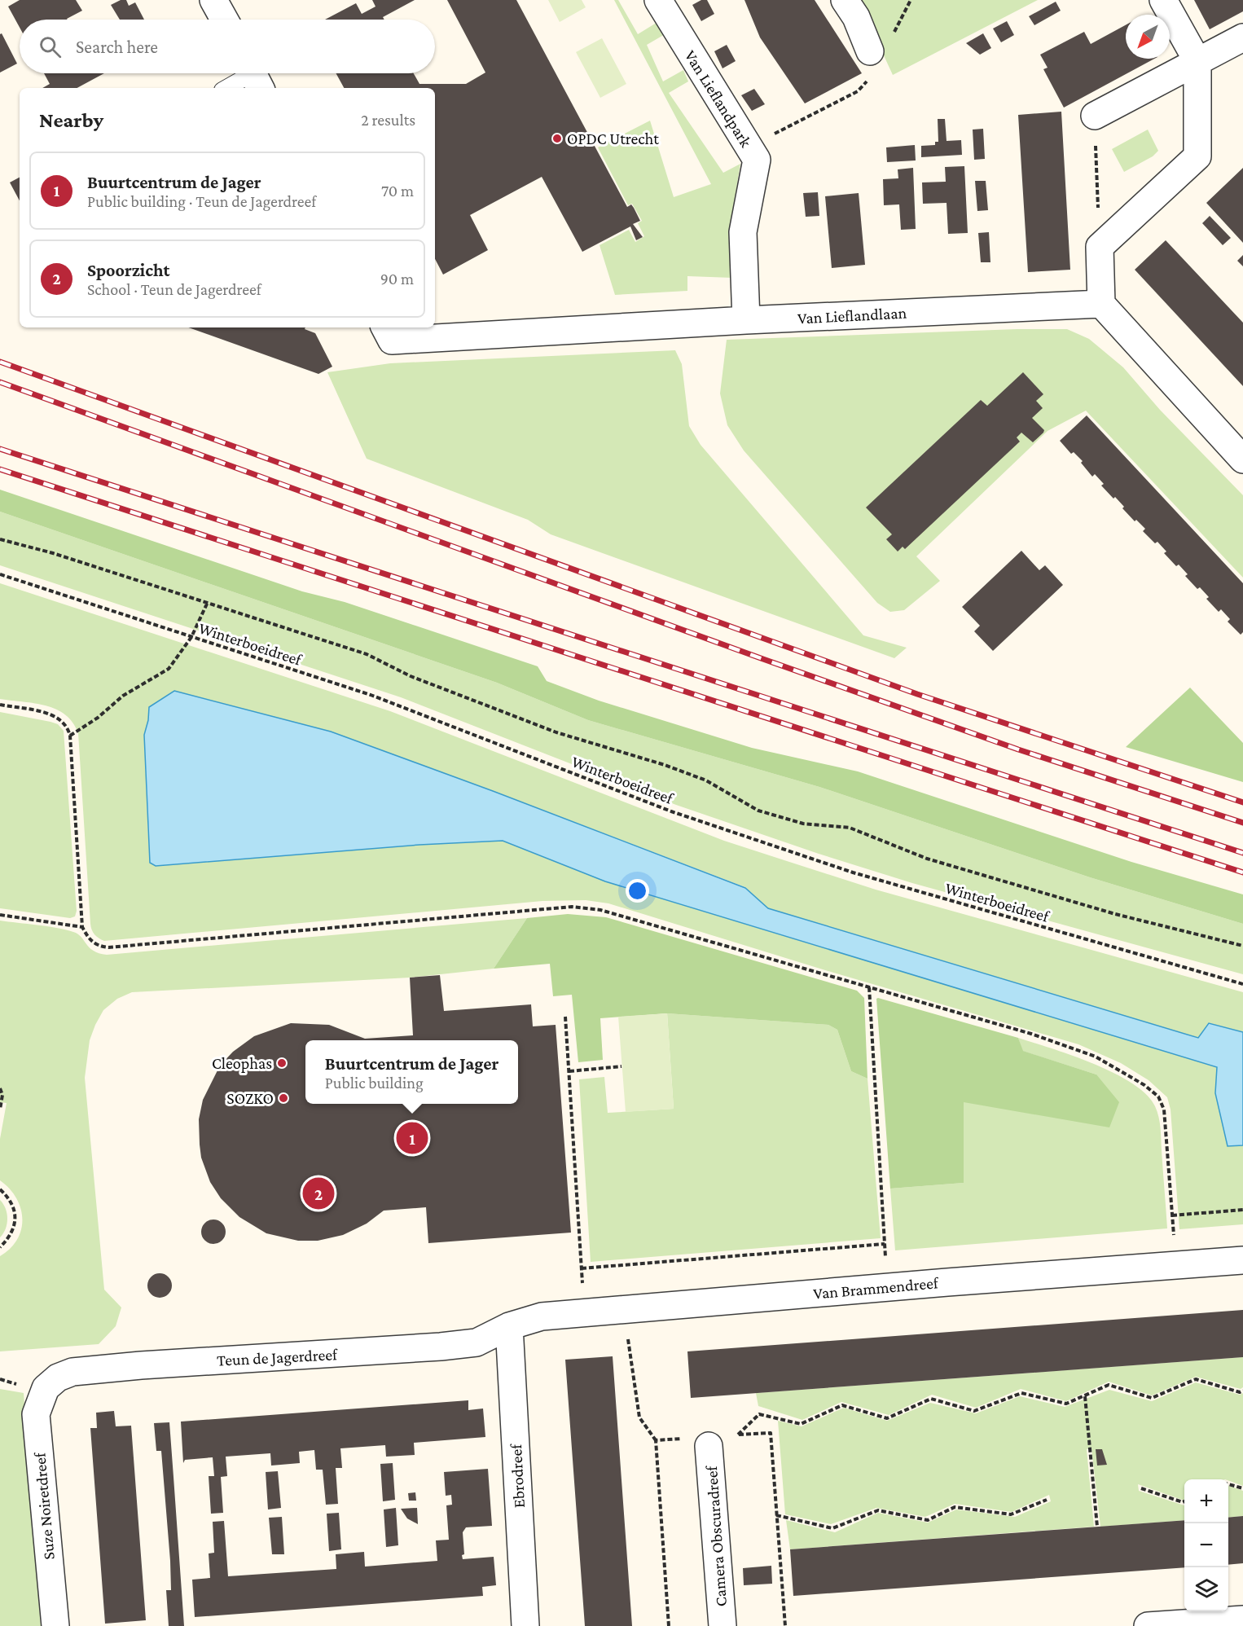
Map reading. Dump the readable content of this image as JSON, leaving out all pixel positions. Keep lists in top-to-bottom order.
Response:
{
  "streets": {
    "street": [
      "Van Lieflandpark",
      "Van Lieflandlaan",
      "Van Brammendreef",
      "Teun de Jagerdreef",
      "Ebrodreef",
      "Suze Noiretdreef",
      "Camera Obscuradreef"
    ],
    "path": ["Winterboeidreef"]
  },
  "crossings": [
    ["Van Lieflandpark", "Van Lieflandlaan"],
    ["Van Brammendreef", "Teun de Jagerdreef"],
    ["Van Brammendreef", "Ebrodreef"],
    ["Teun de Jagerdreef", "Ebrodreef"],
    ["Teun de Jagerdreef", "Suze Noiretdreef"]
  ],
  "places": ["OPDC Utrecht", "Cleophas", "SOZKO"],
  "north": "bottom left",
  "page": {
    "search": "Search here",
    "heading": ["Nearby", "2 results"],
    "list": [
      {
        "mark": "1",
        "name": "Buurtcentrum de Jager",
        "note": "Public building · Teun de Jagerdreef",
        "value": "70 m"
      },
      {
        "mark": "2",
        "name": "Spoorzicht",
        "note": "School · Teun de Jagerdreef",
        "value": "90 m"
      }
    ],
    "popup": ["Buurtcentrum de Jager", "Public building"],
    "pins": ["1", "2"],
    "map_buttons": ["+", "−"]
  }
}
